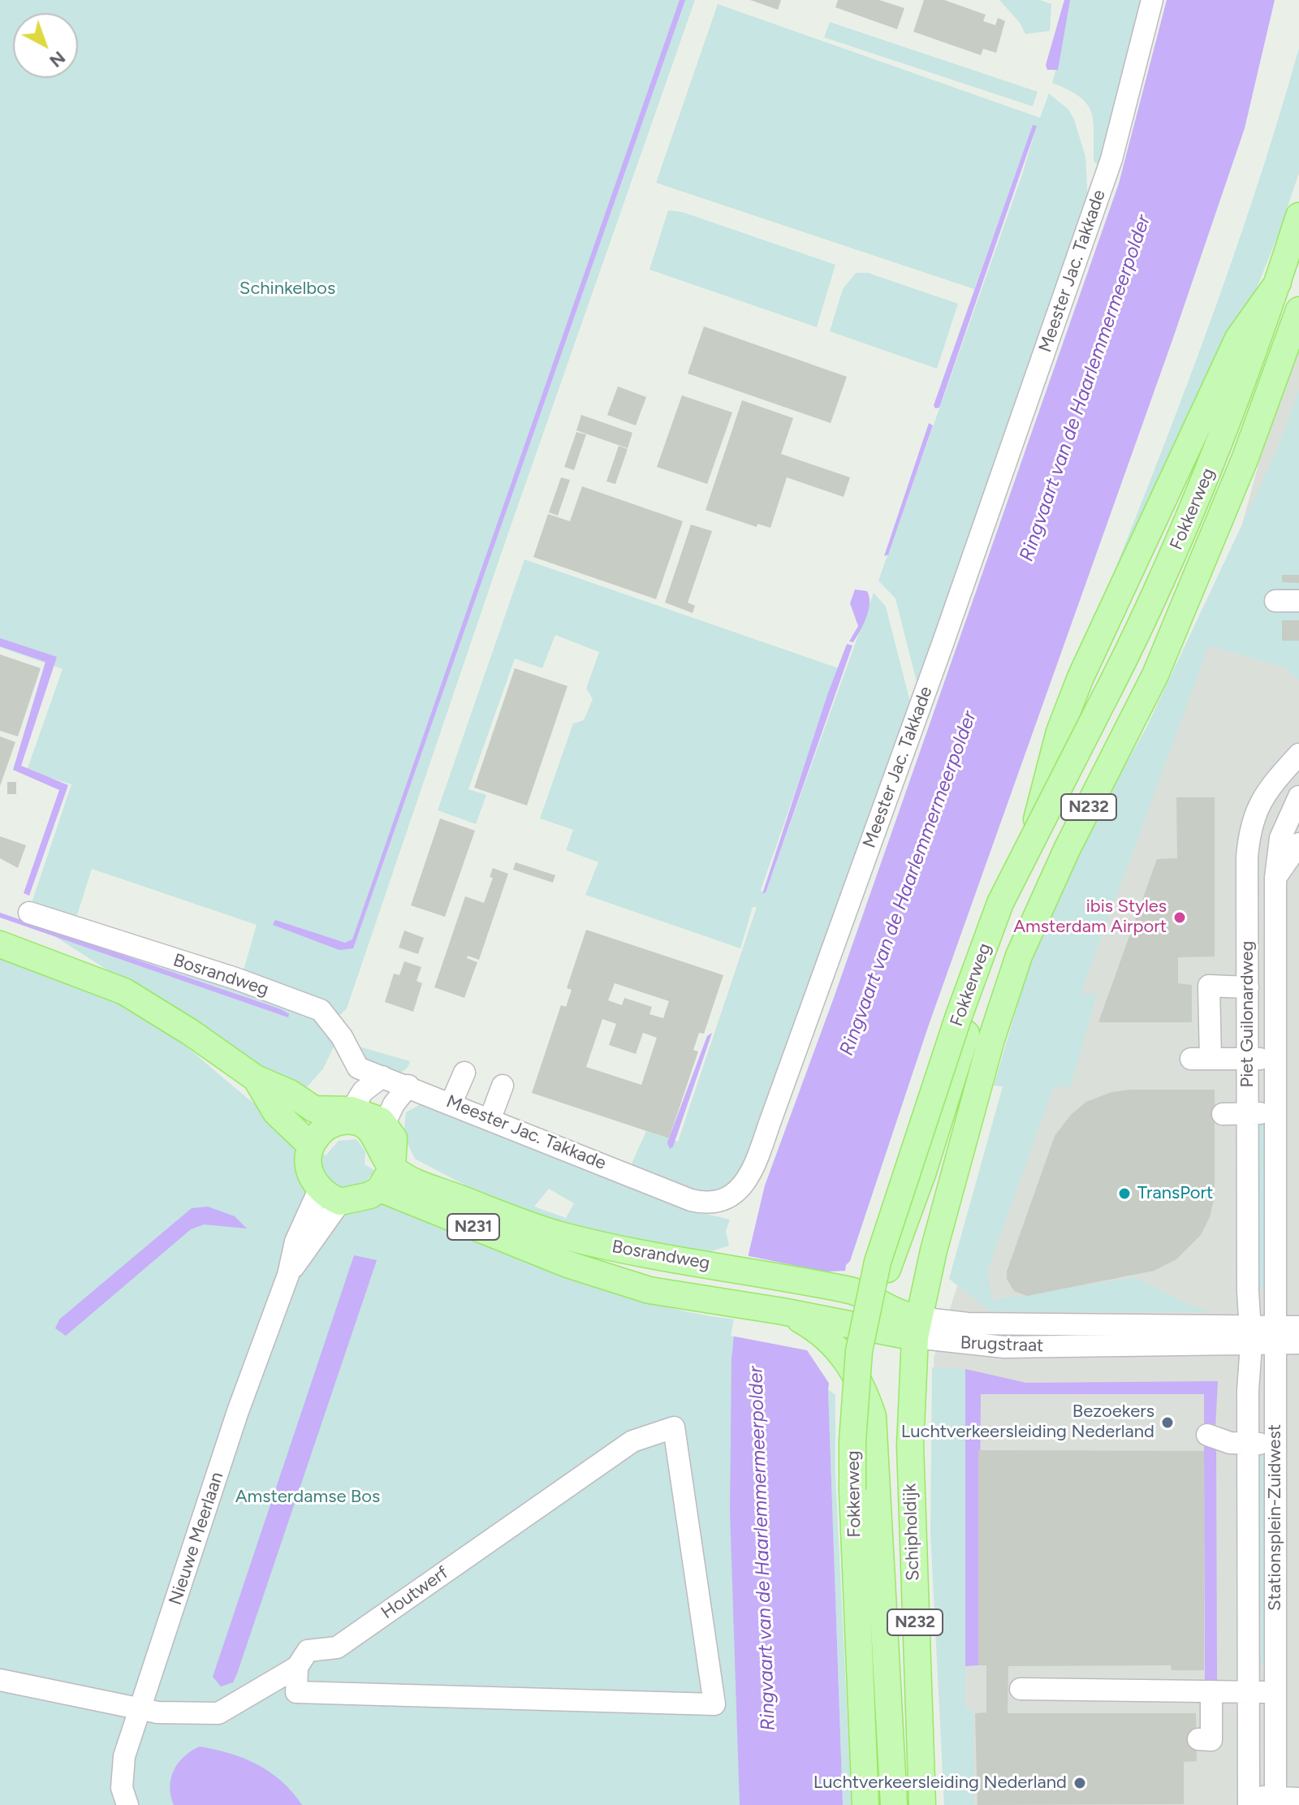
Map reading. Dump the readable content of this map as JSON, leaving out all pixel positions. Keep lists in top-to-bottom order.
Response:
{
  "streets": {
    "main road": [
      "Fokkerweg",
      "N232",
      "Bosrandweg",
      "N231",
      "Brugstraat",
      "Schipholdijk"
    ],
    "street": [
      "Meester Jac. Takkade",
      "Piet Guilonardweg",
      "Stationsplein-Zuidwest",
      "Nieuwe Meerlaan",
      "Houtwerf"
    ]
  },
  "crossings": [
    ["Meester Jac. Takkade", "Bosrandweg"],
    ["Fokkerweg", "N232"],
    ["Fokkerweg", "Brugstraat"],
    ["Fokkerweg", "Schipholdijk"],
    ["N232", "Brugstraat"],
    ["N232", "Schipholdijk"],
    ["Bosrandweg", "Brugstraat"],
    ["Bosrandweg", "Nieuwe Meerlaan"],
    ["Piet Guilonardweg", "Brugstraat"],
    ["Piet Guilonardweg", "Stationsplein-Zuidwest"],
    ["Brugstraat", "Stationsplein-Zuidwest"],
    ["Brugstraat", "Schipholdijk"]
  ],
  "water": ["Ringvaart van de Haarlemmermeerpolder"],
  "parks": ["Schinkelbos", "Amsterdamse Bos"],
  "places": [
    "ibis Styles Amsterdam Airport",
    "TransPort",
    "Bezoekers Luchtverkeersleiding Nederland",
    "Luchtverkeersleiding Nederland"
  ],
  "north": "bottom right"
}
